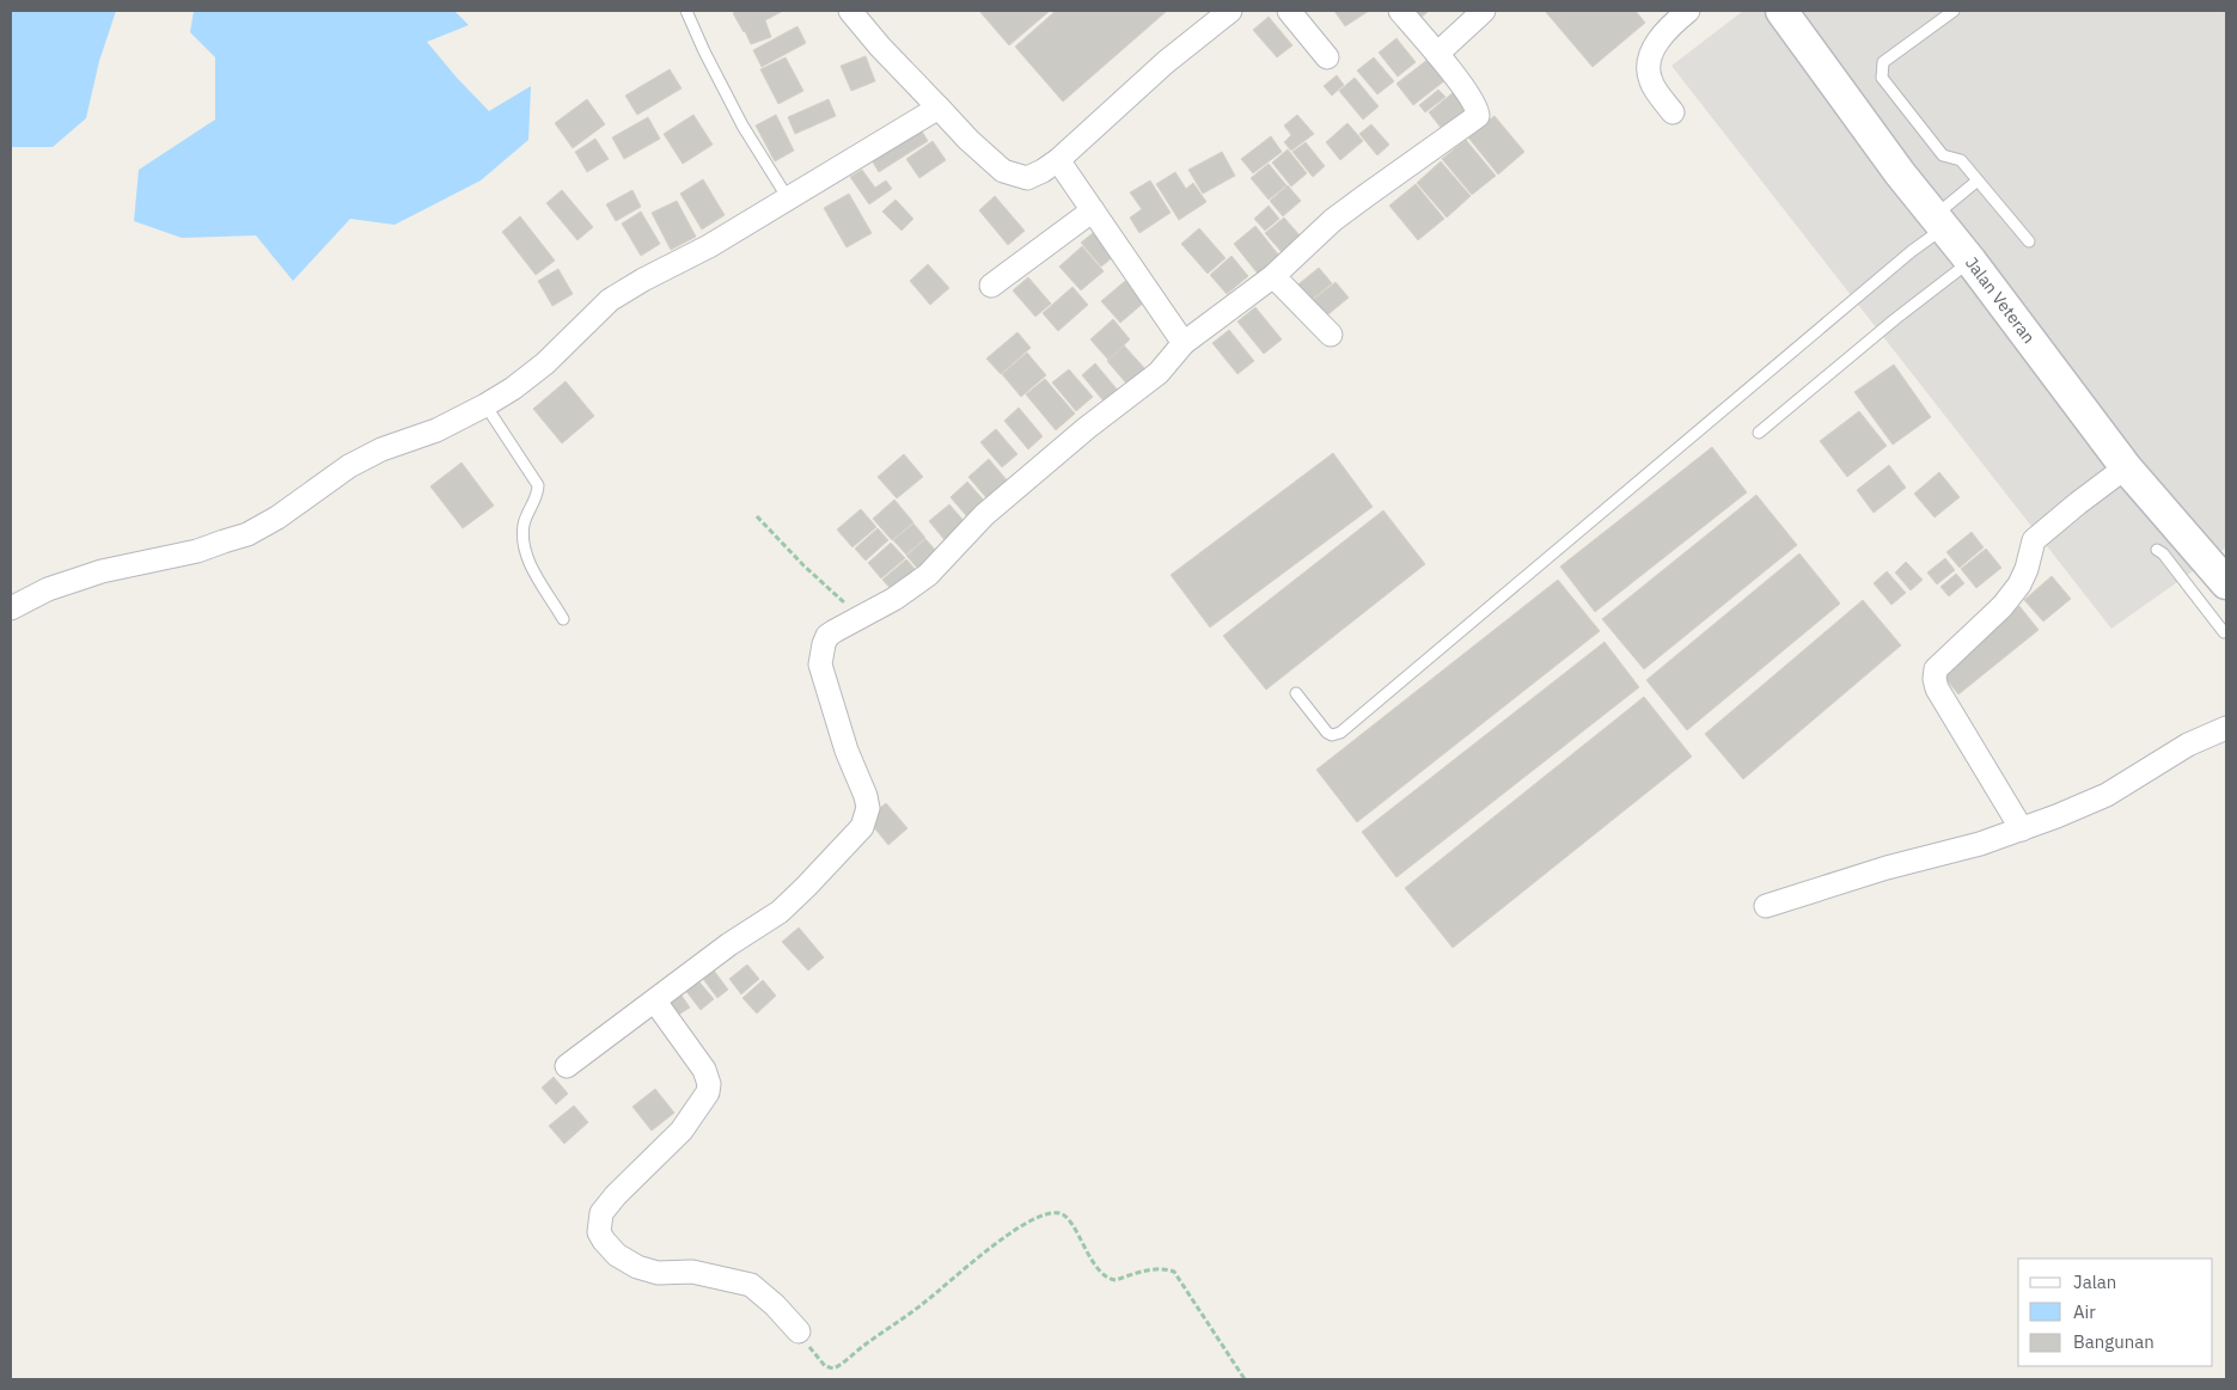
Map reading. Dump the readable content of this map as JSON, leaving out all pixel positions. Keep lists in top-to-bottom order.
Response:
{
  "streets": {
    "main road": ["Jalan Veteran"]
  },
  "legend": ["Jalan", "Air", "Bangunan"]
}
